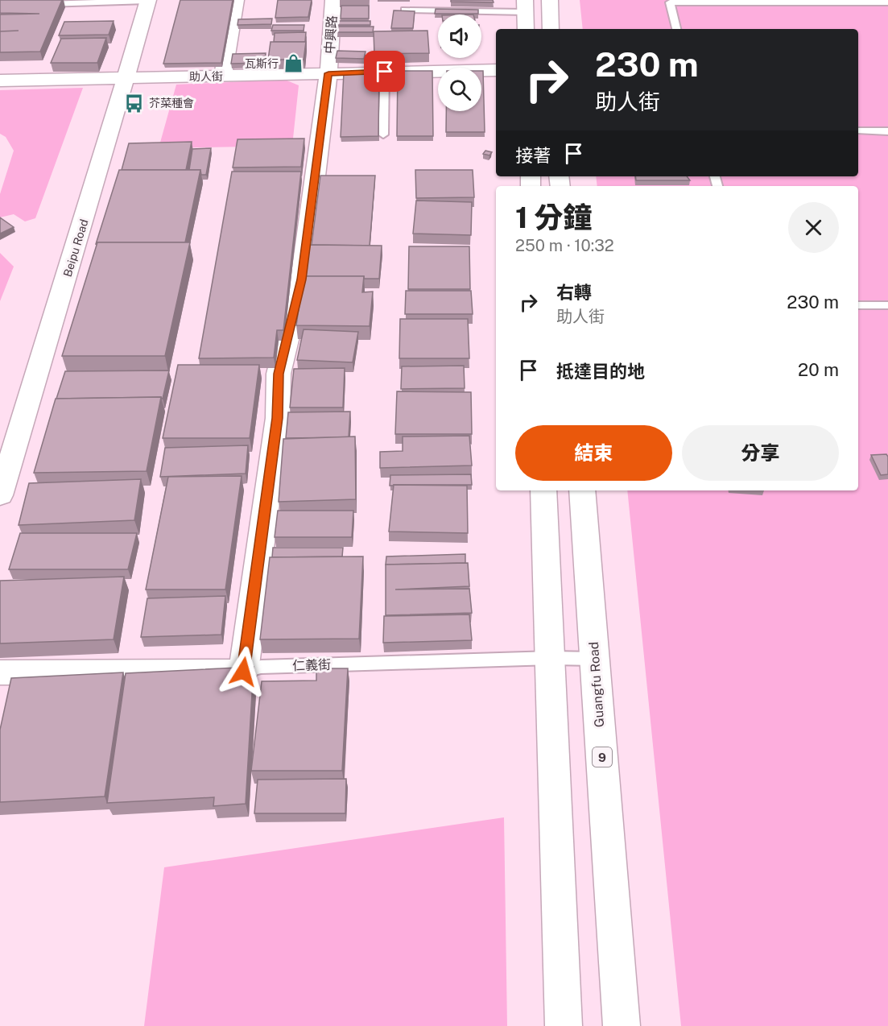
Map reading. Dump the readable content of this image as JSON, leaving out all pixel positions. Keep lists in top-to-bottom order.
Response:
{
  "streets": {
    "street": [
      "中興路",
      "助人街",
      "Beipu Road",
      "仁義街",
      "Guangfu Road",
      "9"
    ]
  },
  "crossings": [
    ["中興路", "助人街"],
    ["中興路", "仁義街"],
    ["助人街", "Beipu Road"],
    ["仁義街", "Guangfu Road"]
  ],
  "places": {
    "shop": ["瓦斯行"],
    "bus stop": ["芥菜種會"]
  },
  "page": {
    "turn": ["230 m", "助人街"],
    "then": "接著",
    "heading": ["1 分鐘", "250 m · 10:32"],
    "list": [
      {
        "name": "右轉",
        "note": "助人街",
        "value": "230 m"
      },
      {
        "name": "抵達目的地",
        "value": "20 m"
      }
    ],
    "buttons": ["結束", "分享"]
  }
}
